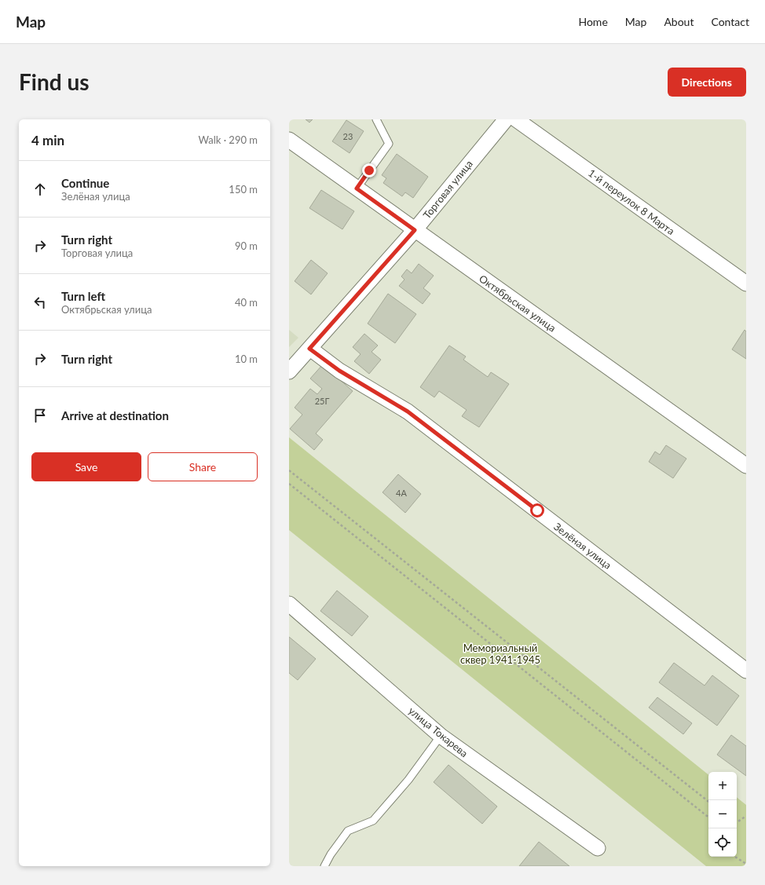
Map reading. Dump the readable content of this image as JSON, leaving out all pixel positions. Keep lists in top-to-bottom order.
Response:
{
  "streets": {
    "street": [
      "Торговая улица",
      "1-й переулок 8 Марта",
      "Октябрьская улица",
      "Зелёная улица",
      "улица Токарева"
    ]
  },
  "crossings": [
    ["Торговая улица", "Октябрьская улица"],
    ["Торговая улица", "Зелёная улица"]
  ],
  "parks": ["Мемориальный сквер 1941-1945"],
  "house_numbers": ["23", "25Г", "4А"],
  "page": {
    "header": "Map",
    "nav": [
      "Home",
      "Map",
      "About",
      "Contact"
    ],
    "buttons": [
      "Directions",
      ["Save", "Share"]
    ],
    "title": "Find us",
    "heading": ["4 min", "Walk · 290 m"],
    "list": [
      ["Continue", "Зелёная улица", "150 m"],
      ["Turn right", "Торговая улица", "90 m"],
      ["Turn left", "Октябрьская улица", "40 m"],
      ["Turn right", "10 m"],
      "Arrive at destination"
    ],
    "map_buttons": ["+", "−"]
  }
}
